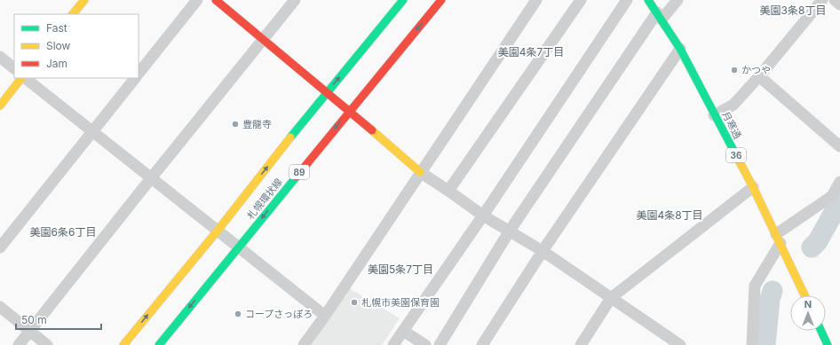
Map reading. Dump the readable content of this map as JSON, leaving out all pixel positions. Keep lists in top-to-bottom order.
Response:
{
  "streets": {
    "main road": [
      "月寒通",
      "36",
      "89",
      "札幌環状線"
    ]
  },
  "districts": [
    "美園3条8丁目",
    "美園4条7丁目",
    "美園4条8丁目",
    "美園6条6丁目",
    "美園5条7丁目"
  ],
  "places": [
    "かつや",
    "豊龍寺",
    "札幌市美園保育園",
    "コープさっぽろ"
  ],
  "legend": ["Fast", "Slow", "Jam"],
  "scale_bar": "50 m",
  "north": "top"
}
